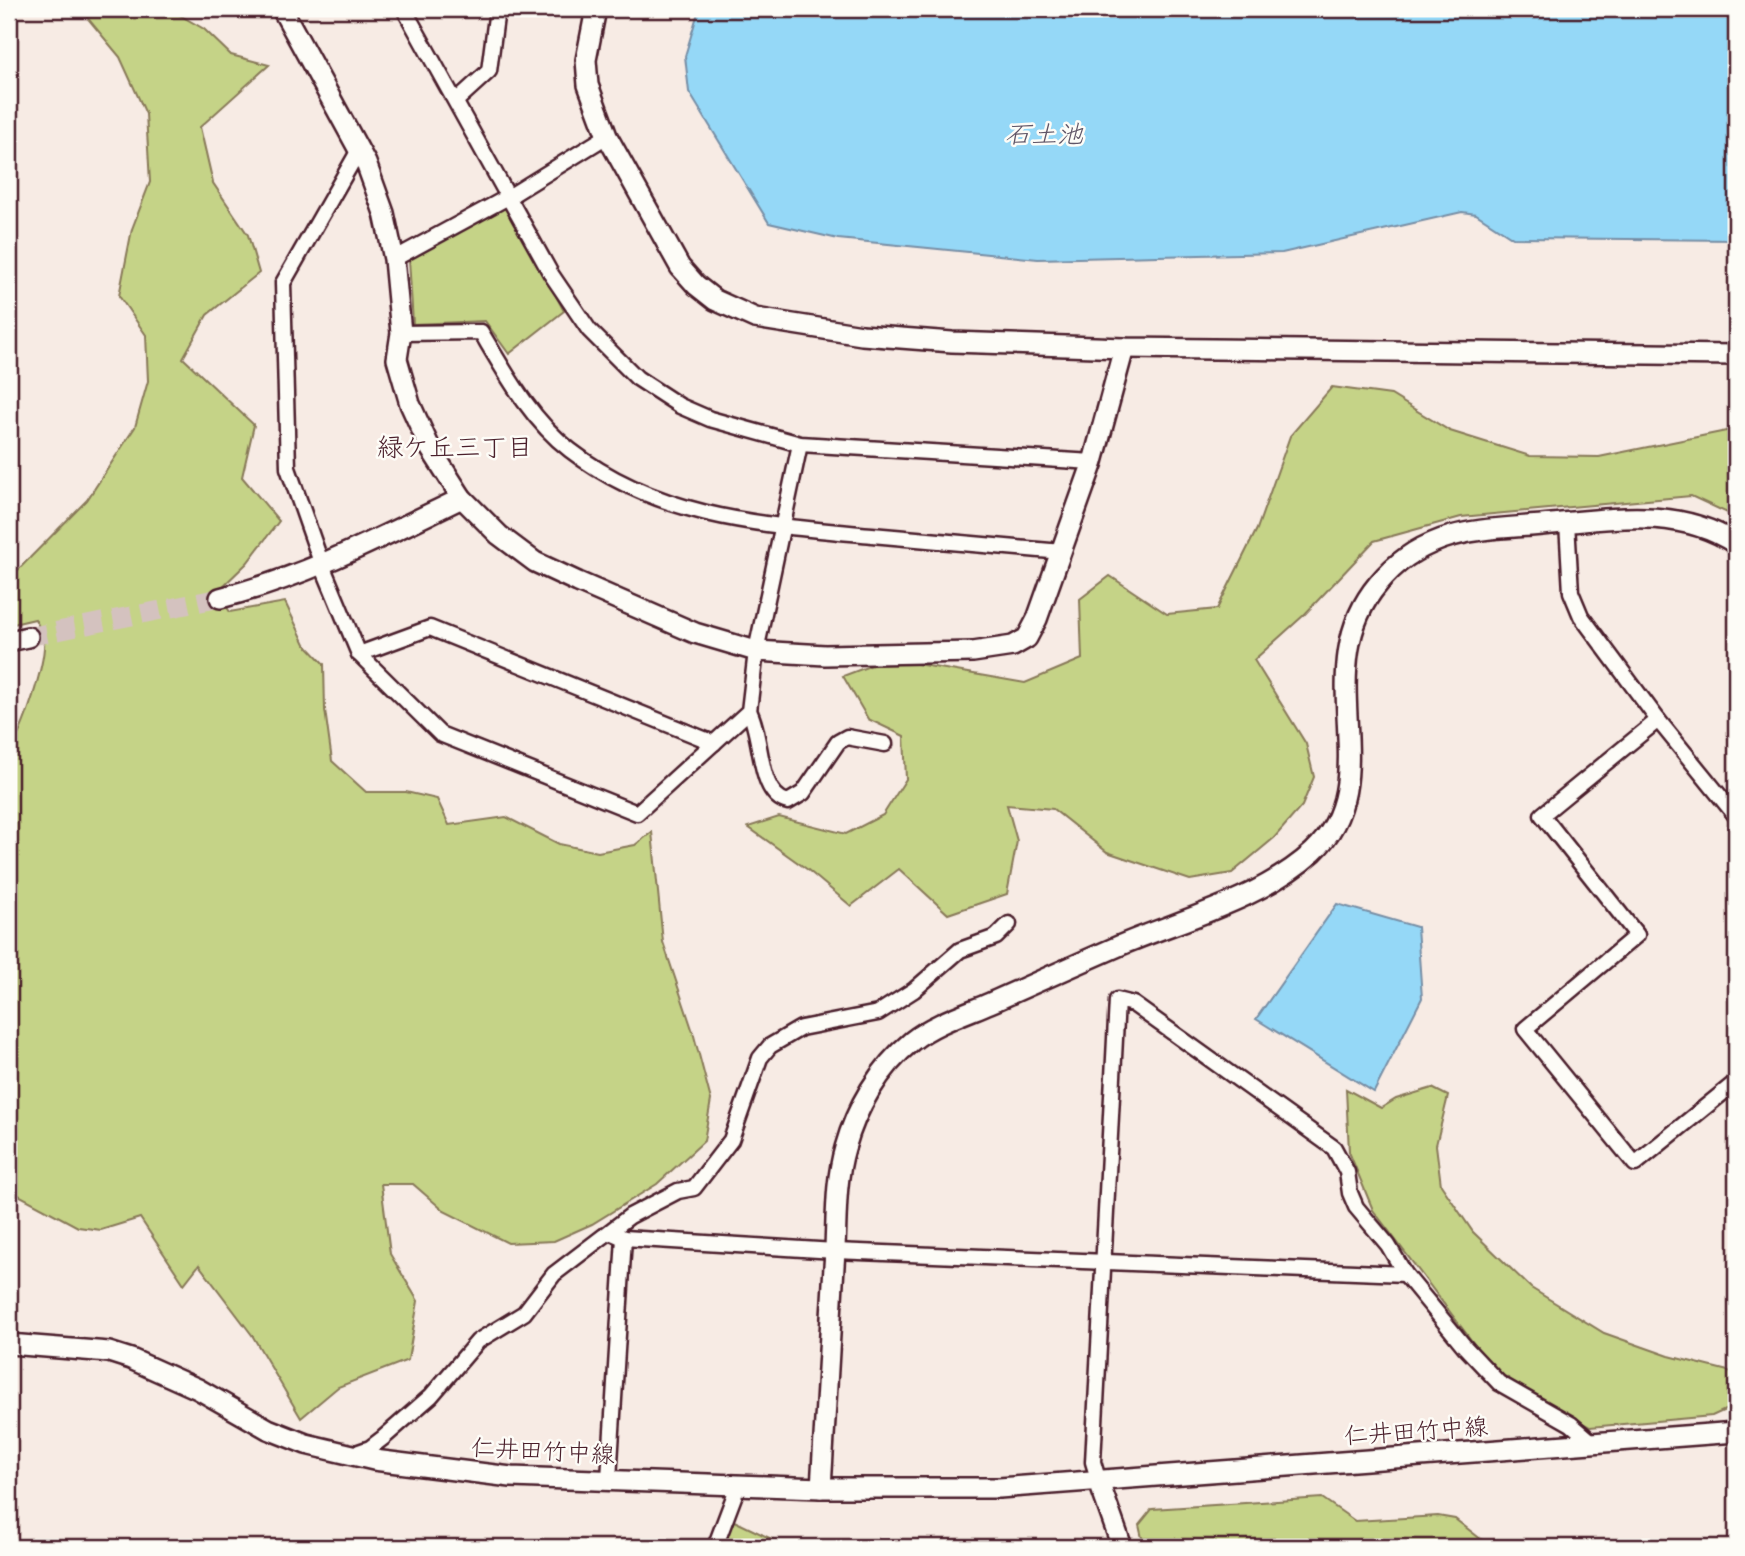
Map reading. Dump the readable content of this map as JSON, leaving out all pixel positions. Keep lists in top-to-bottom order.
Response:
{
  "streets": {
    "street": ["仁井田竹中線"]
  },
  "districts": ["緑ケ丘三丁目"],
  "water": ["石土池"]
}
